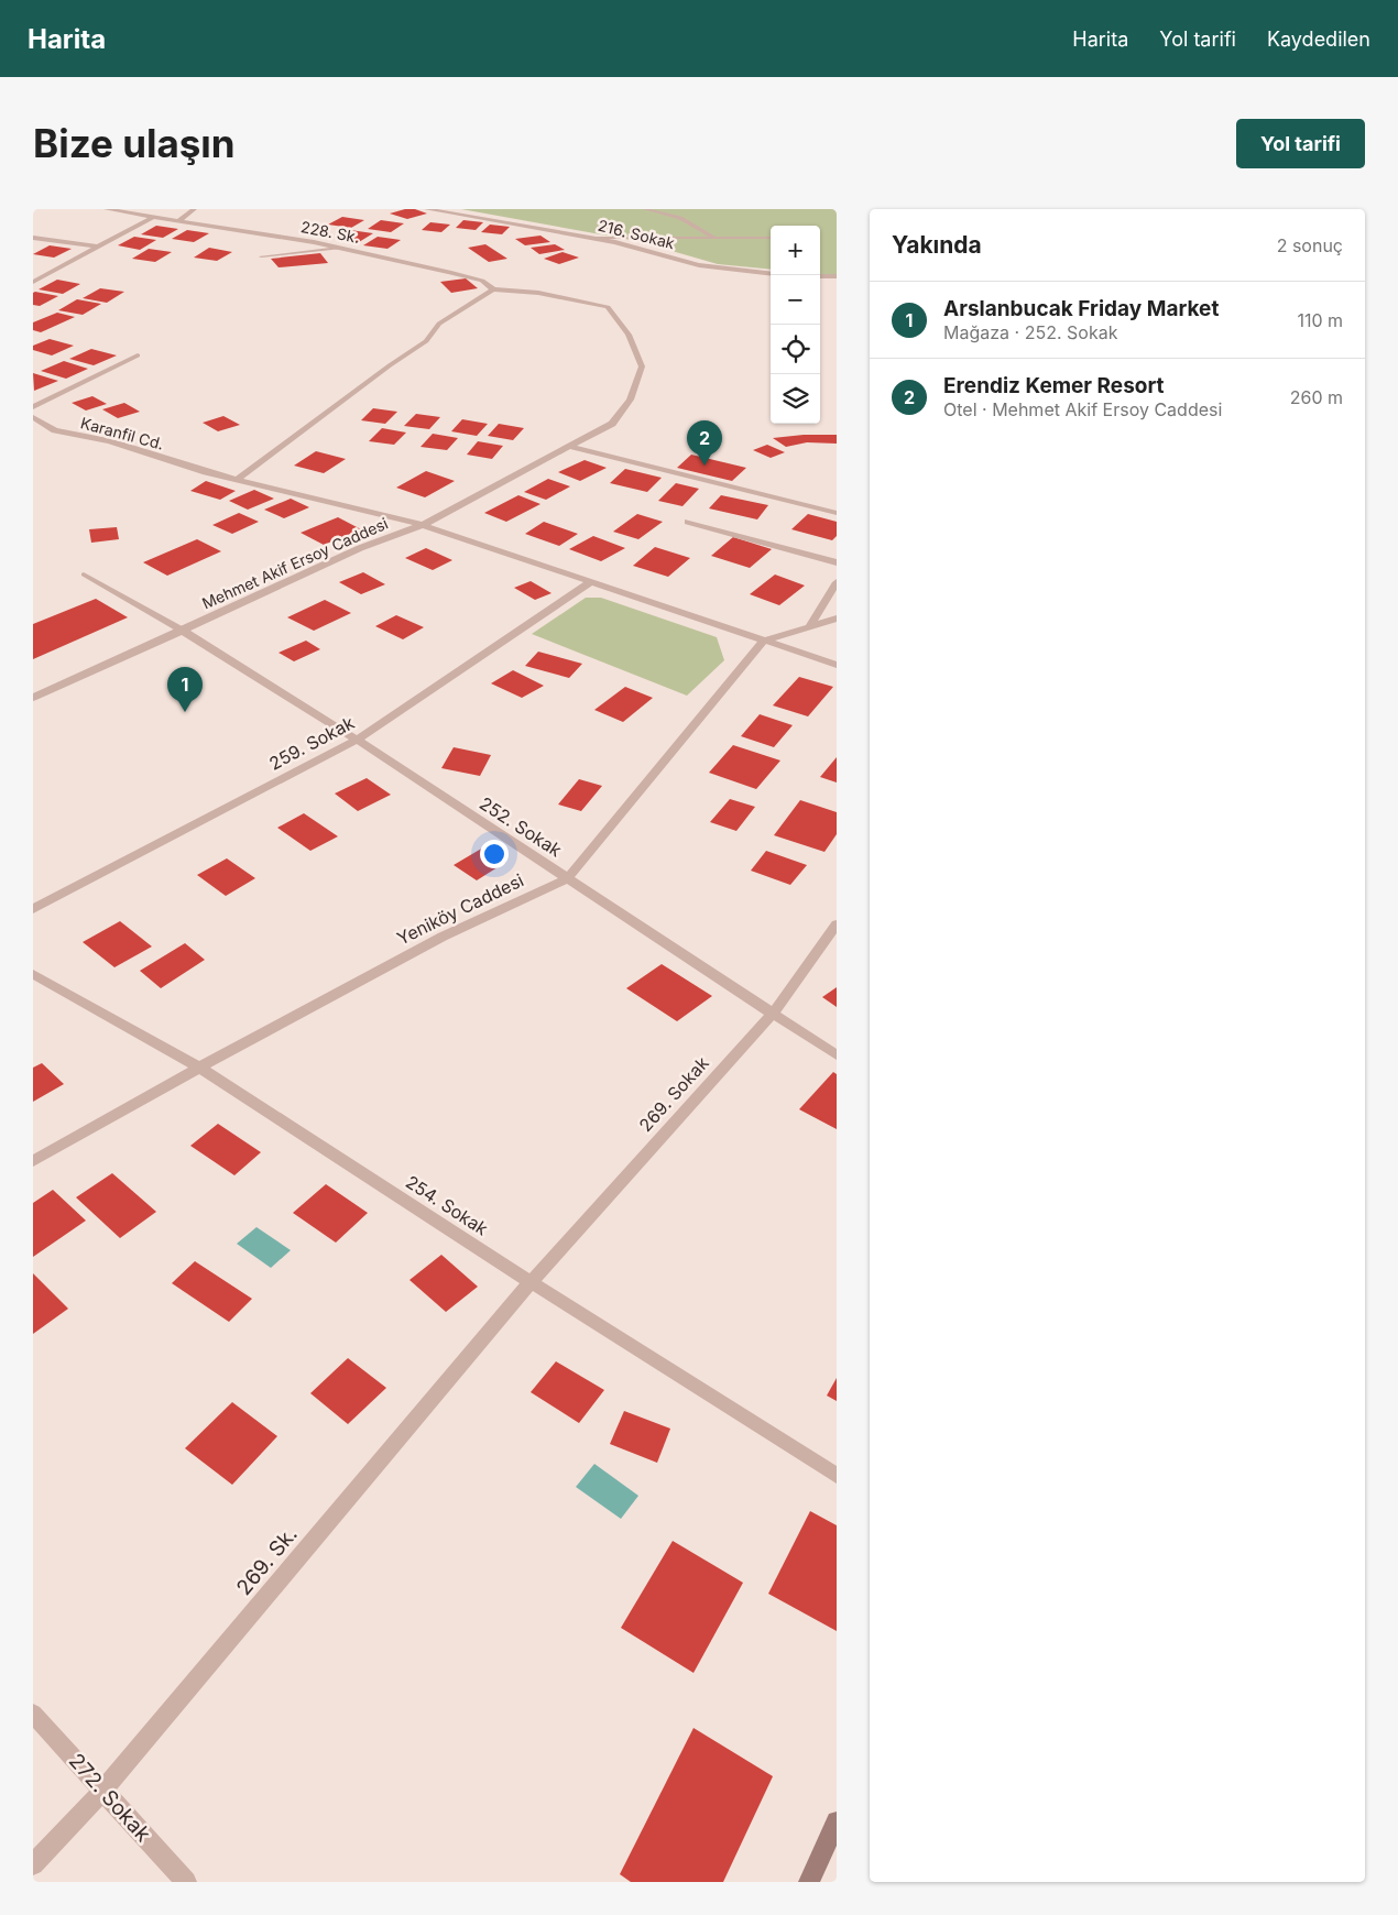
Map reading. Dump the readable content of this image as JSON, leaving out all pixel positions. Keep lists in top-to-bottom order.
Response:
{
  "streets": {
    "street": [
      "228. Sk.",
      "216. Sokak",
      "Karanfil Cd.",
      "Mehmet Akif Ersoy Caddesi",
      "259. Sokak",
      "252. Sokak",
      "Yeniköy Caddesi",
      "269. Sokak",
      "254. Sokak",
      "269. Sk.",
      "272. Sokak"
    ]
  },
  "crossings": [
    ["228. Sk.", "Mehmet Akif Ersoy Caddesi"],
    ["Karanfil Cd.", "Mehmet Akif Ersoy Caddesi"],
    ["Mehmet Akif Ersoy Caddesi", "252. Sokak"],
    ["259. Sokak", "252. Sokak"],
    ["252. Sokak", "Yeniköy Caddesi"],
    ["252. Sokak", "269. Sokak"],
    ["Yeniköy Caddesi", "254. Sokak"],
    ["269. Sokak", "254. Sokak"],
    ["269. Sokak", "269. Sk."],
    ["254. Sokak", "269. Sk."],
    ["269. Sk.", "272. Sokak"]
  ],
  "page": {
    "header": "Harita",
    "nav": ["Harita", "Yol tarifi", "Kaydedilen"],
    "buttons": "Yol tarifi",
    "title": "Bize ulaşın",
    "heading": ["Yakında", "2 sonuç"],
    "map_buttons": ["+", "−"],
    "list": [
      {
        "mark": "1",
        "name": "Arslanbucak Friday Market",
        "note": "Mağaza · 252. Sokak",
        "value": "110 m"
      },
      {
        "mark": "2",
        "name": "Erendiz Kemer Resort",
        "note": "Otel · Mehmet Akif Ersoy Caddesi",
        "value": "260 m"
      }
    ],
    "pins": ["2", "1"]
  }
}
